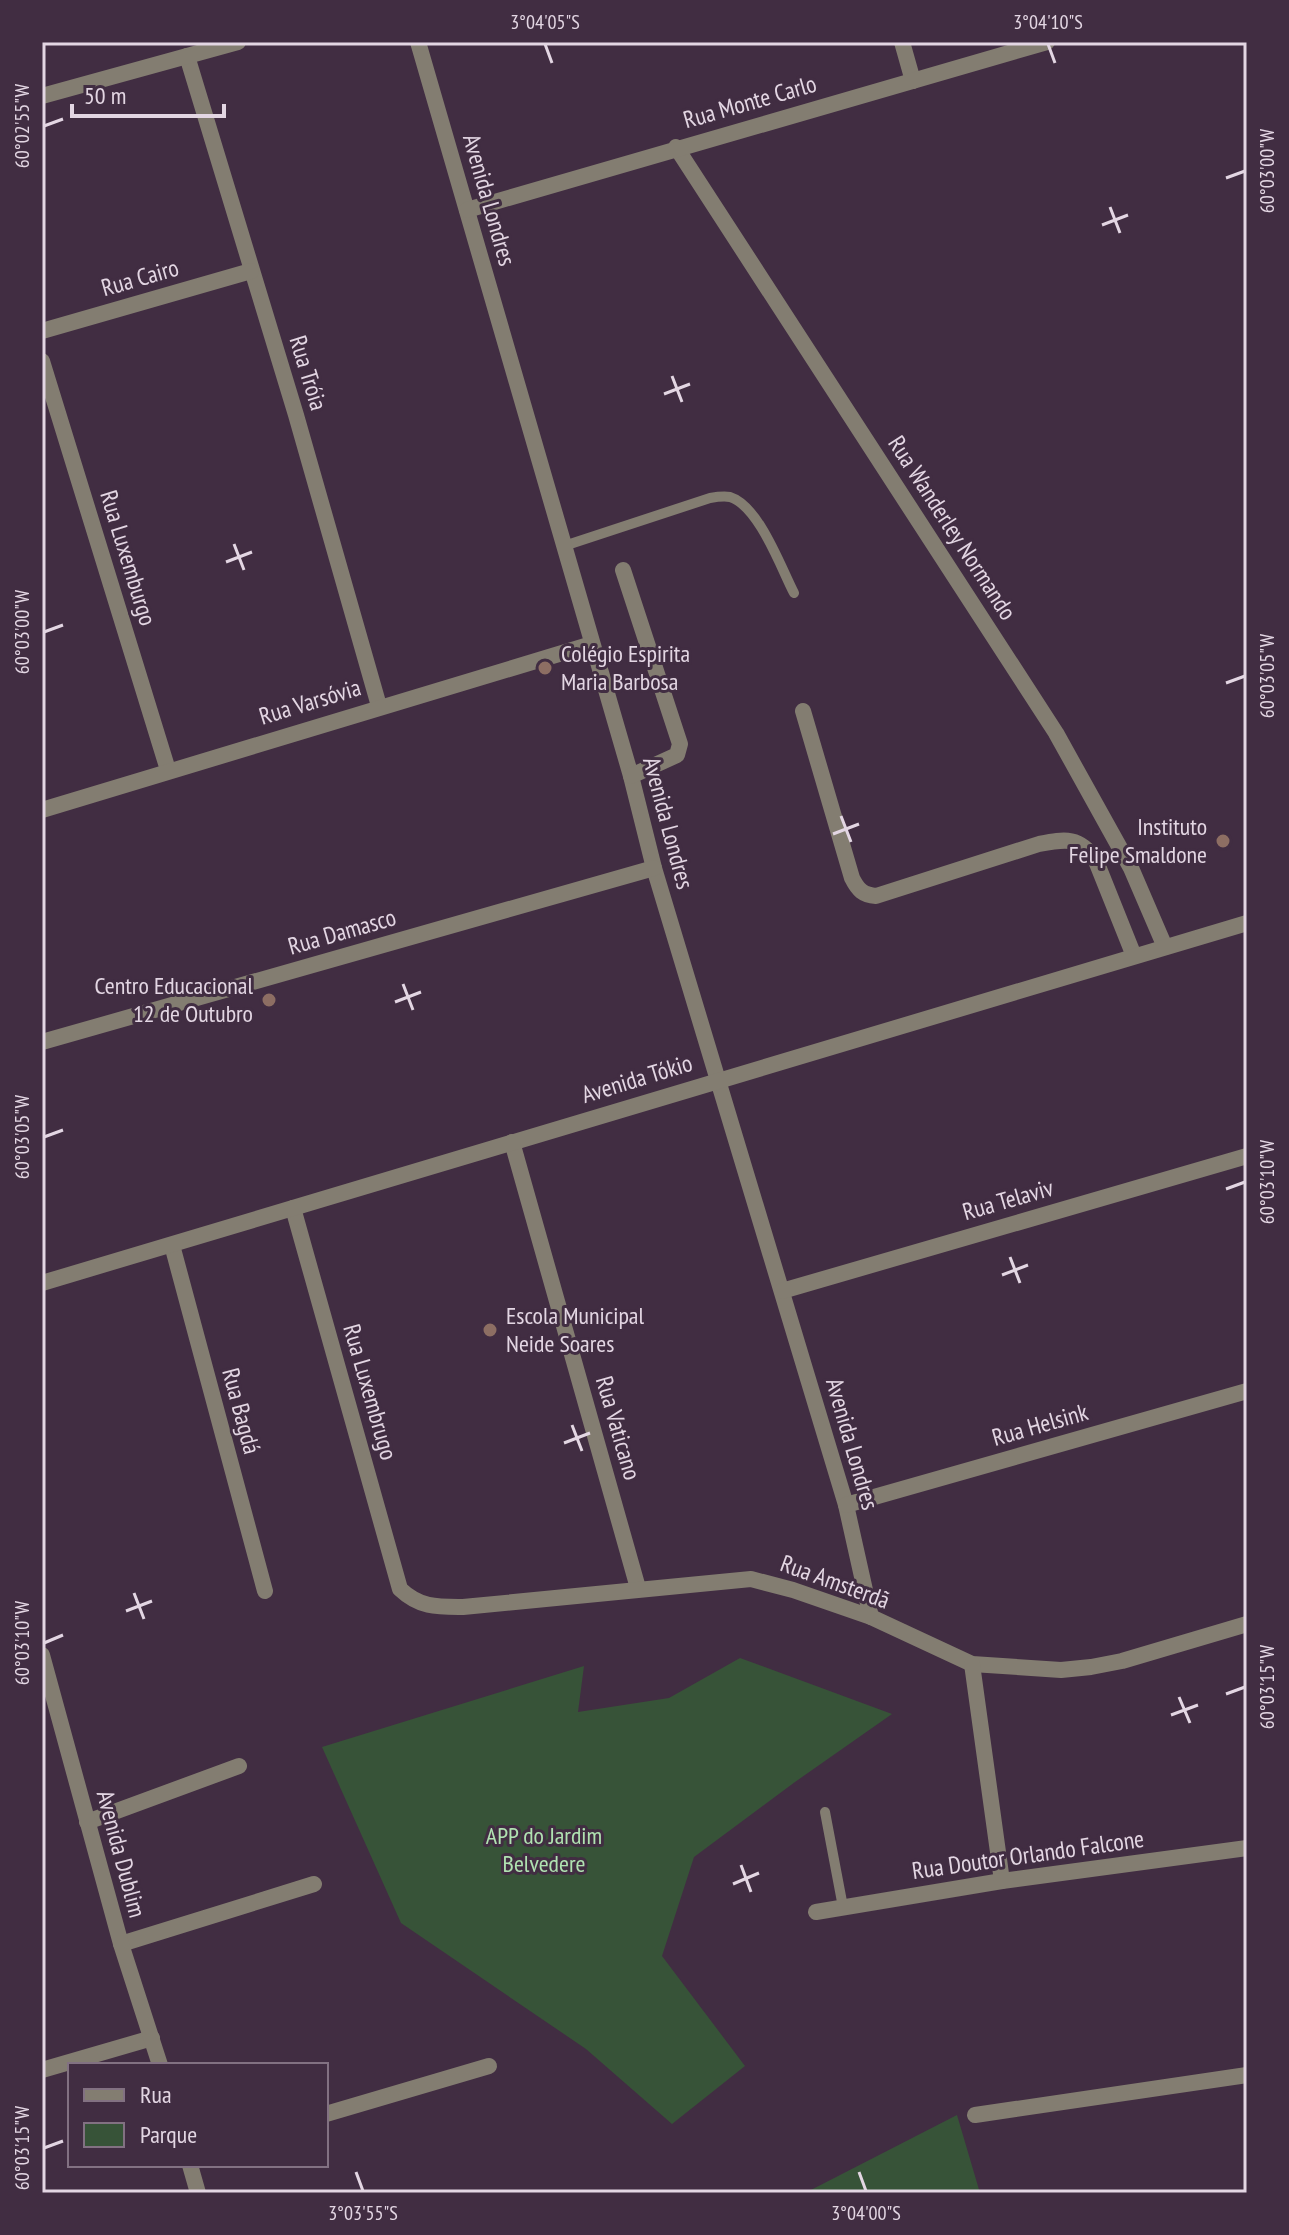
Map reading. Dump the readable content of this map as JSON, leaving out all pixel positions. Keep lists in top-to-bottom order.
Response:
{
  "streets": {
    "street": [
      "Rua Monte Carlo",
      "Avenida Londres",
      "Rua Cairo",
      "Rua Tróia",
      "Rua Wanderley Normando",
      "Rua Luxemburgo",
      "Rua Varsóvia",
      "Rua Damasco",
      "Avenida Tókio",
      "Rua Telaviv",
      "Rua Luxembrugo",
      "Rua Bagdá",
      "Rua Helsink",
      "Rua Vaticano",
      "Rua Amsterdã",
      "Avenida Dublim",
      "Rua Doutor Orlando Falcone"
    ]
  },
  "crossings": [
    ["Rua Monte Carlo", "Avenida Londres"],
    ["Rua Monte Carlo", "Rua Wanderley Normando"],
    ["Avenida Londres", "Rua Varsóvia"],
    ["Avenida Londres", "Rua Damasco"],
    ["Avenida Londres", "Avenida Tókio"],
    ["Avenida Londres", "Rua Telaviv"],
    ["Avenida Londres", "Rua Helsink"],
    ["Avenida Londres", "Rua Amsterdã"],
    ["Rua Cairo", "Rua Tróia"],
    ["Rua Tróia", "Rua Varsóvia"],
    ["Rua Wanderley Normando", "Avenida Tókio"],
    ["Rua Luxemburgo", "Rua Varsóvia"],
    ["Avenida Tókio", "Rua Luxembrugo"],
    ["Avenida Tókio", "Rua Bagdá"],
    ["Avenida Tókio", "Rua Vaticano"],
    ["Rua Luxembrugo", "Rua Amsterdã"],
    ["Rua Vaticano", "Rua Amsterdã"]
  ],
  "parks": ["APP do Jardim Belvedere"],
  "places": [
    "Colégio Espirita Maria Barbosa",
    "Instituto Felipe Smaldone",
    "Centro Educacional 12 de Outubro",
    "Escola Municipal Neide Soares"
  ],
  "legend": ["Rua", "Parque"],
  "scale_bar": "50 m",
  "coordinates": [
    "3°04'05\"S",
    "3°04'10\"S",
    "60°02'55\"W",
    "60°03'00\"W",
    "60°03'05\"W",
    "60°03'10\"W",
    "60°03'15\"W",
    "3°03'55\"S",
    "3°04'00\"S"
  ]
}
